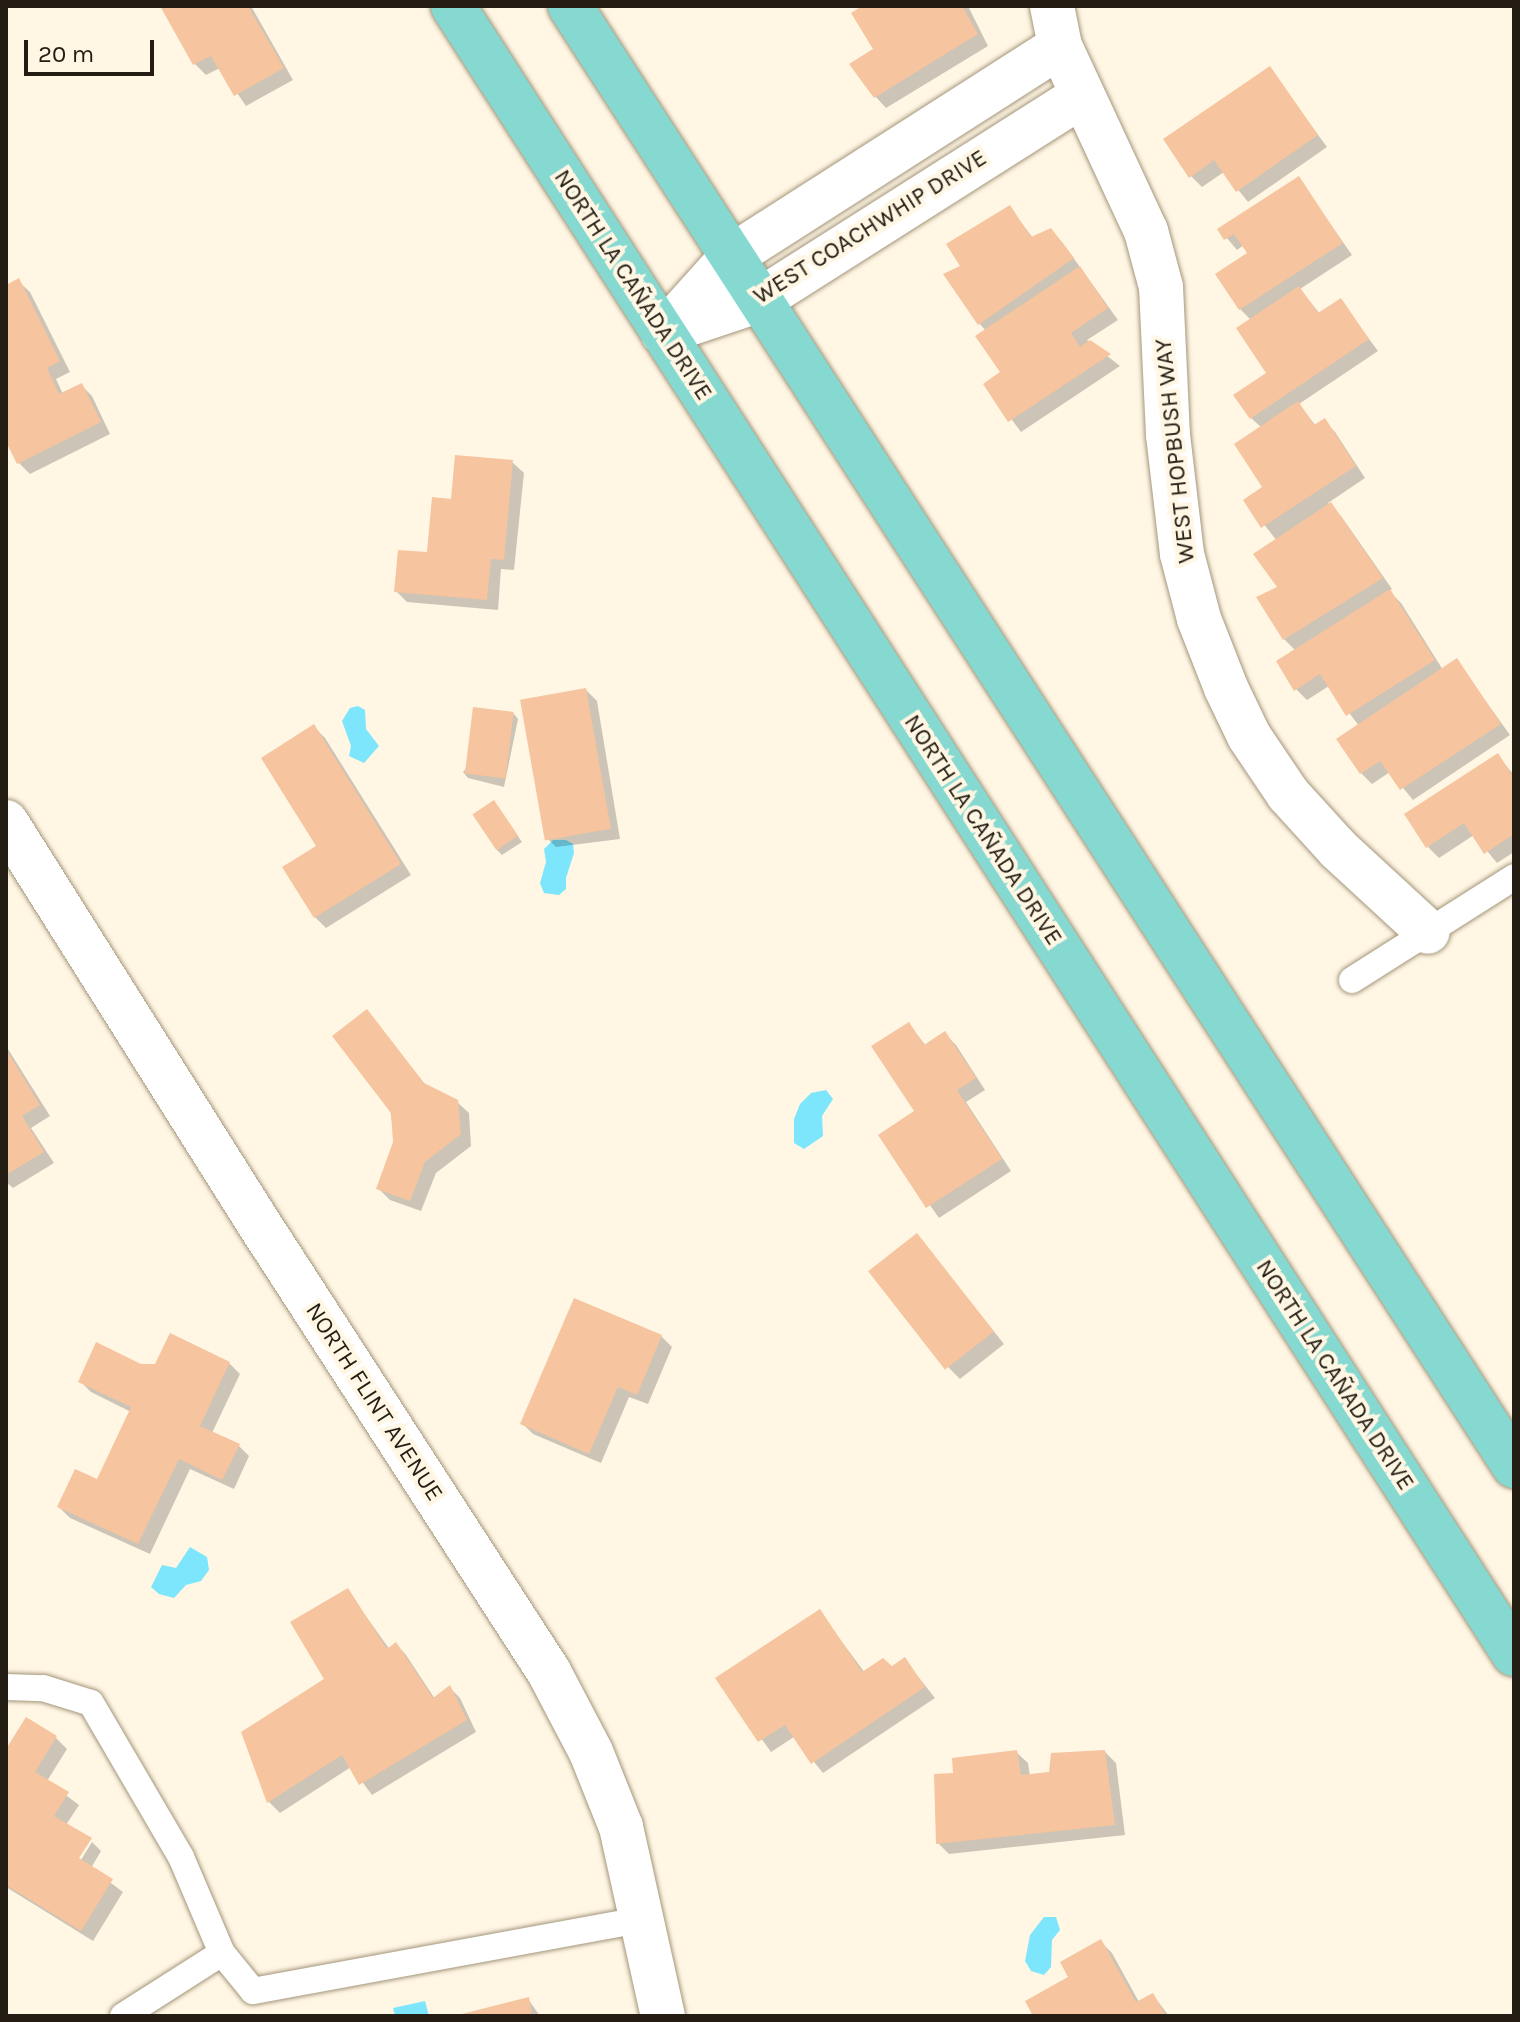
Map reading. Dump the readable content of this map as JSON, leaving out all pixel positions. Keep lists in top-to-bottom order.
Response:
{
  "streets": {
    "main road": ["NORTH LA CAÑADA DRIVE"],
    "street": ["WEST COACHWHIP DRIVE", "WEST HOPBUSH WAY", "NORTH FLINT AVENUE"]
  },
  "crossings": [
    ["WEST COACHWHIP DRIVE", "NORTH LA CAÑADA DRIVE"],
    ["WEST COACHWHIP DRIVE", "WEST HOPBUSH WAY"]
  ],
  "scale_bar": "20 m"
}
